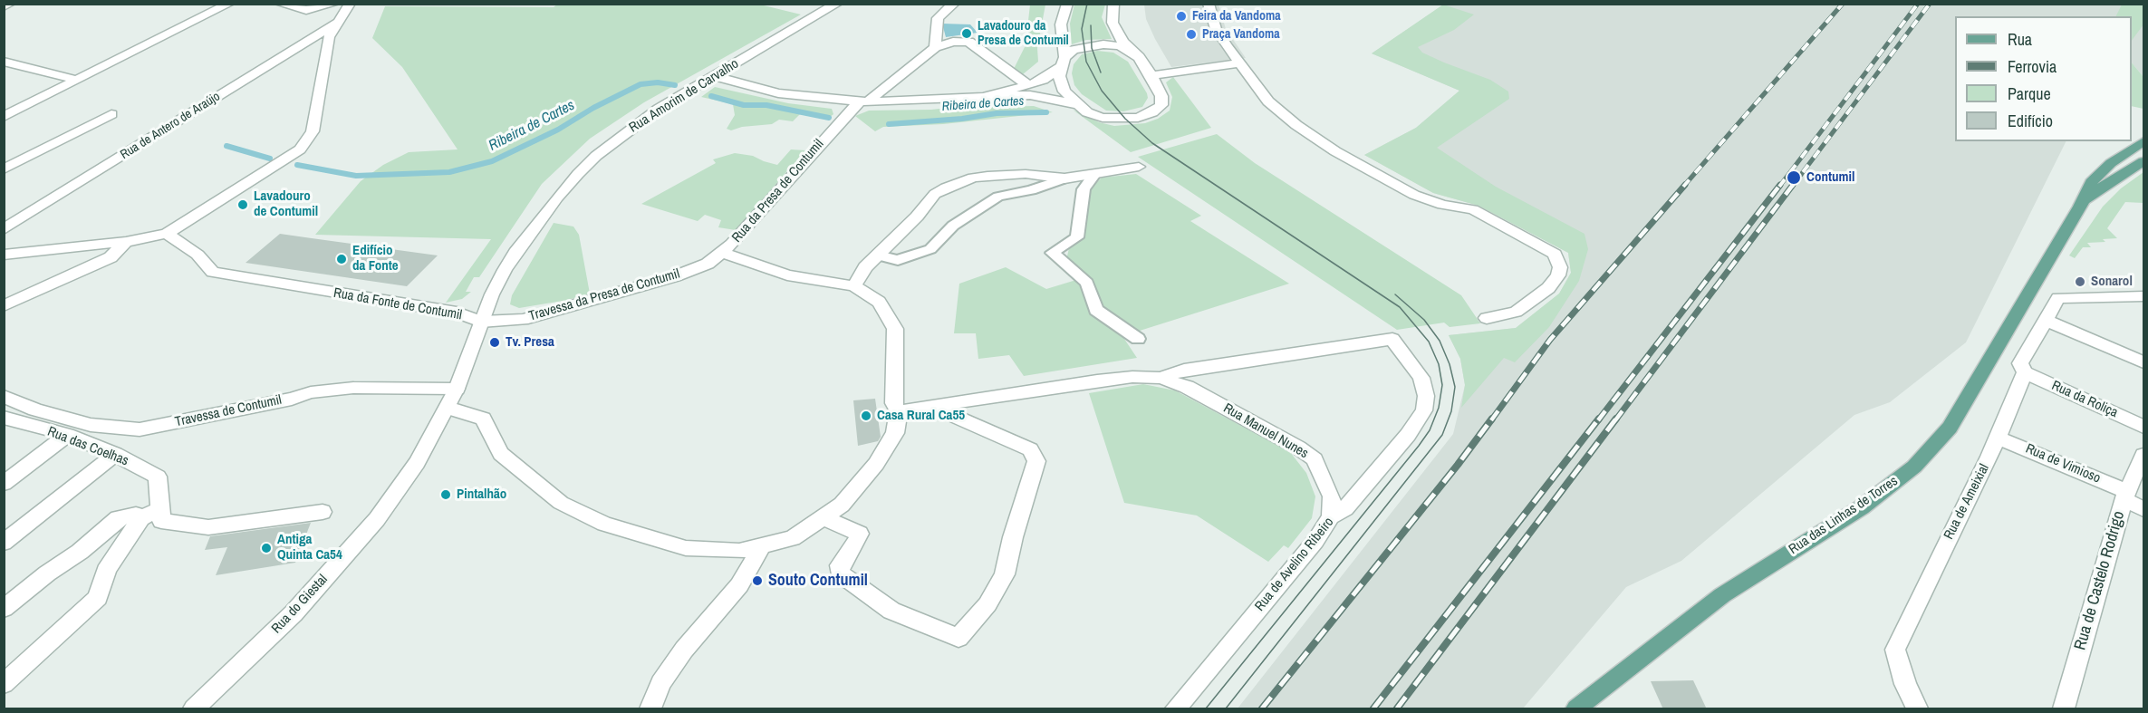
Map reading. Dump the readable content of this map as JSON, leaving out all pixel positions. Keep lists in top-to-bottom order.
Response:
{
  "streets": {
    "main road": ["Rua das Linhas de Torres"],
    "street": [
      "Rua Amorim de Carvalho",
      "Rua de Antero de Araújo",
      "Rua da Presa de Contumil",
      "Travessa da Presa de Contumil",
      "Rua da Fonte de Contumil",
      "Rua da Roliça",
      "Travessa de Contumil",
      "Rua Manuel Nunes",
      "Rua das Coelhas",
      "Rua de Vimioso",
      "Rua de Ameixial",
      "Rua de Avelino Ribeiro",
      "Rua de Castelo Rodrigo",
      "Rua do Giestal"
    ]
  },
  "crossings": [
    ["Rua Amorim de Carvalho", "Travessa da Presa de Contumil"],
    ["Rua Amorim de Carvalho", "Rua da Fonte de Contumil"],
    ["Rua da Presa de Contumil", "Travessa da Presa de Contumil"],
    ["Travessa da Presa de Contumil", "Rua da Fonte de Contumil"],
    ["Rua da Fonte de Contumil", "Travessa de Contumil"],
    ["Rua da Fonte de Contumil", "Rua do Giestal"],
    ["Rua da Roliça", "Rua de Ameixial"],
    ["Rua Manuel Nunes", "Rua de Avelino Ribeiro"],
    ["Rua de Vimioso", "Rua de Ameixial"],
    ["Rua de Vimioso", "Rua de Castelo Rodrigo"]
  ],
  "water": ["Ribeira de Cartes"],
  "places": [
    "Feira da Vandoma",
    "Lavadouro da Presa de Contumil",
    "Praça Vandoma",
    "Contumil",
    "Lavadouro de Contumil",
    "Edifício da Fonte",
    "Sonarol",
    "Tv. Presa",
    "Casa Rural Ca55",
    "Pintalhão",
    "Antiga Quinta Ca54",
    "Souto Contumil"
  ],
  "legend": [
    "Rua",
    "Ferrovia",
    "Parque",
    "Edifício"
  ]
}
